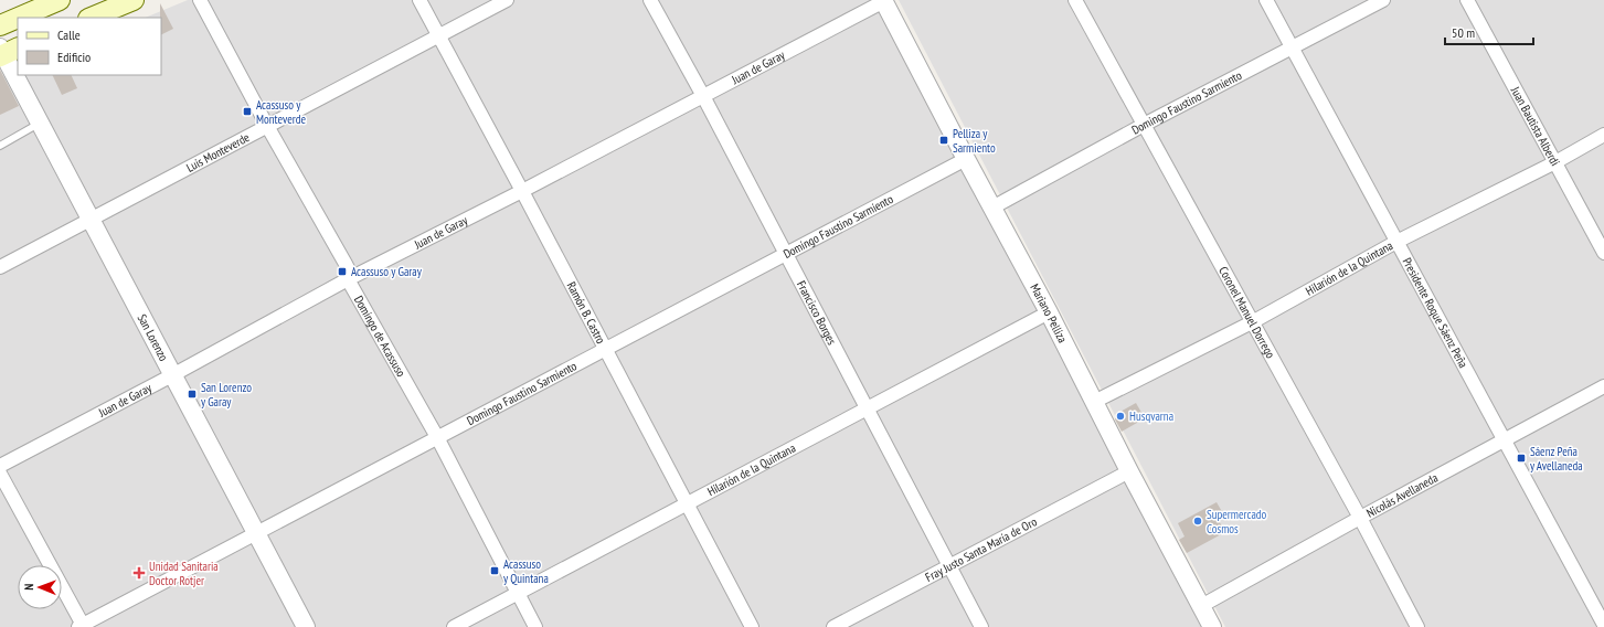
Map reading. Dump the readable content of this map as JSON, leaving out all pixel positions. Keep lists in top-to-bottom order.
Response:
{
  "streets": {
    "street": [
      "Juan de Garay",
      "Domingo Faustino Sarmiento",
      "Juan Bautista Alberdi",
      "Luis Monteverde",
      "Hilarión de la Quintana",
      "Presidente Roque Sáenz Peña",
      "Ramón B. Castro",
      "Francisco Borges",
      "Mariano Pelliza",
      "Coronel Manuel Dorrego",
      "Domingo de Acassuso",
      "San Lorenzo",
      "Nicolás Avellaneda",
      "Fray Justo Santa María de Oro"
    ]
  },
  "crossings": [
    ["Juan de Garay", "Ramón B. Castro"],
    ["Juan de Garay", "Francisco Borges"],
    ["Juan de Garay", "Mariano Pelliza"],
    ["Juan de Garay", "Domingo de Acassuso"],
    ["Juan de Garay", "San Lorenzo"],
    ["Domingo Faustino Sarmiento", "Presidente Roque Sáenz Peña"],
    ["Domingo Faustino Sarmiento", "Ramón B. Castro"],
    ["Domingo Faustino Sarmiento", "Francisco Borges"],
    ["Domingo Faustino Sarmiento", "Mariano Pelliza"],
    ["Domingo Faustino Sarmiento", "Coronel Manuel Dorrego"],
    ["Domingo Faustino Sarmiento", "Domingo de Acassuso"],
    ["Domingo Faustino Sarmiento", "San Lorenzo"],
    ["Juan Bautista Alberdi", "Hilarión de la Quintana"],
    ["Luis Monteverde", "Ramón B. Castro"],
    ["Luis Monteverde", "Domingo de Acassuso"],
    ["Luis Monteverde", "San Lorenzo"],
    ["Hilarión de la Quintana", "Presidente Roque Sáenz Peña"],
    ["Hilarión de la Quintana", "Ramón B. Castro"],
    ["Hilarión de la Quintana", "Francisco Borges"],
    ["Hilarión de la Quintana", "Mariano Pelliza"],
    ["Hilarión de la Quintana", "Coronel Manuel Dorrego"],
    ["Hilarión de la Quintana", "Domingo de Acassuso"],
    ["Presidente Roque Sáenz Peña", "Nicolás Avellaneda"],
    ["Francisco Borges", "Fray Justo Santa María de Oro"],
    ["Mariano Pelliza", "Nicolás Avellaneda"],
    ["Mariano Pelliza", "Fray Justo Santa María de Oro"],
    ["Coronel Manuel Dorrego", "Nicolás Avellaneda"]
  ],
  "places": {
    "transit": [
      "Acassuso y Monteverde",
      "Pelliza y Sarmiento",
      "Acassuso y Garay",
      "San Lorenzo y Garay",
      "Sáenz Peña y Avellaneda",
      "Acassuso y Quintana"
    ],
    "other": ["Husqvarna", "Supermercado Cosmos"],
    "health": ["Unidad Sanitaria Doctor Rotjer"]
  },
  "legend": ["Calle", "Edificio"],
  "scale_bar": "50 m",
  "north": "left"
}
